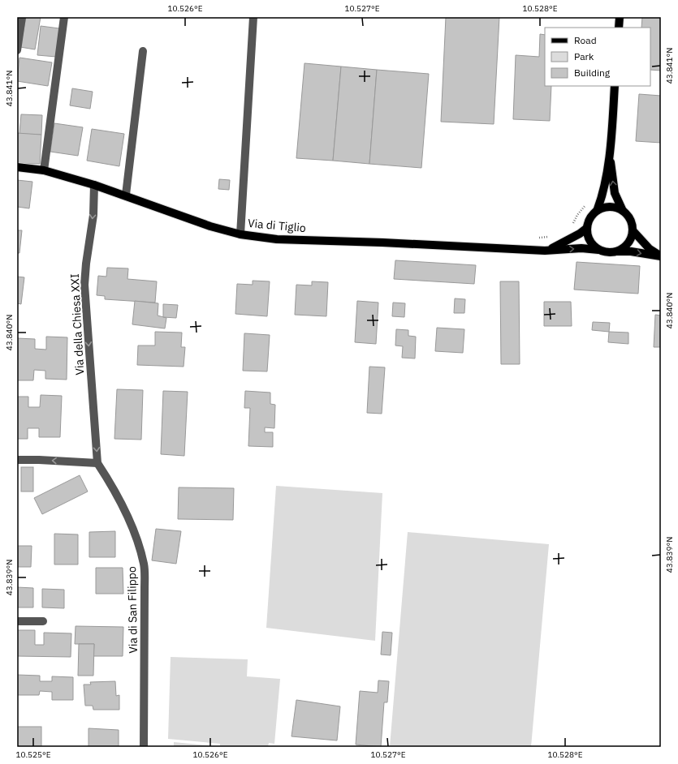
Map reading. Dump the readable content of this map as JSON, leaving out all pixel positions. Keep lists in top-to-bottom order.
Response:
{
  "streets": {
    "main road": ["Via di Tiglio"],
    "street": ["Via della Chiesa XXI", "Via di San Filippo"]
  },
  "crossings": [
    ["Via di Tiglio", "Via della Chiesa XXI"],
    ["Via della Chiesa XXI", "Via di San Filippo"]
  ],
  "one_way": ["Via della Chiesa XXI"],
  "legend": ["Road", "Park", "Building"],
  "coordinates": [
    "10.526°E",
    "10.527°E",
    "10.528°E",
    "43.841°N",
    "43.840°N",
    "43.839°N",
    "10.525°E"
  ]
}
